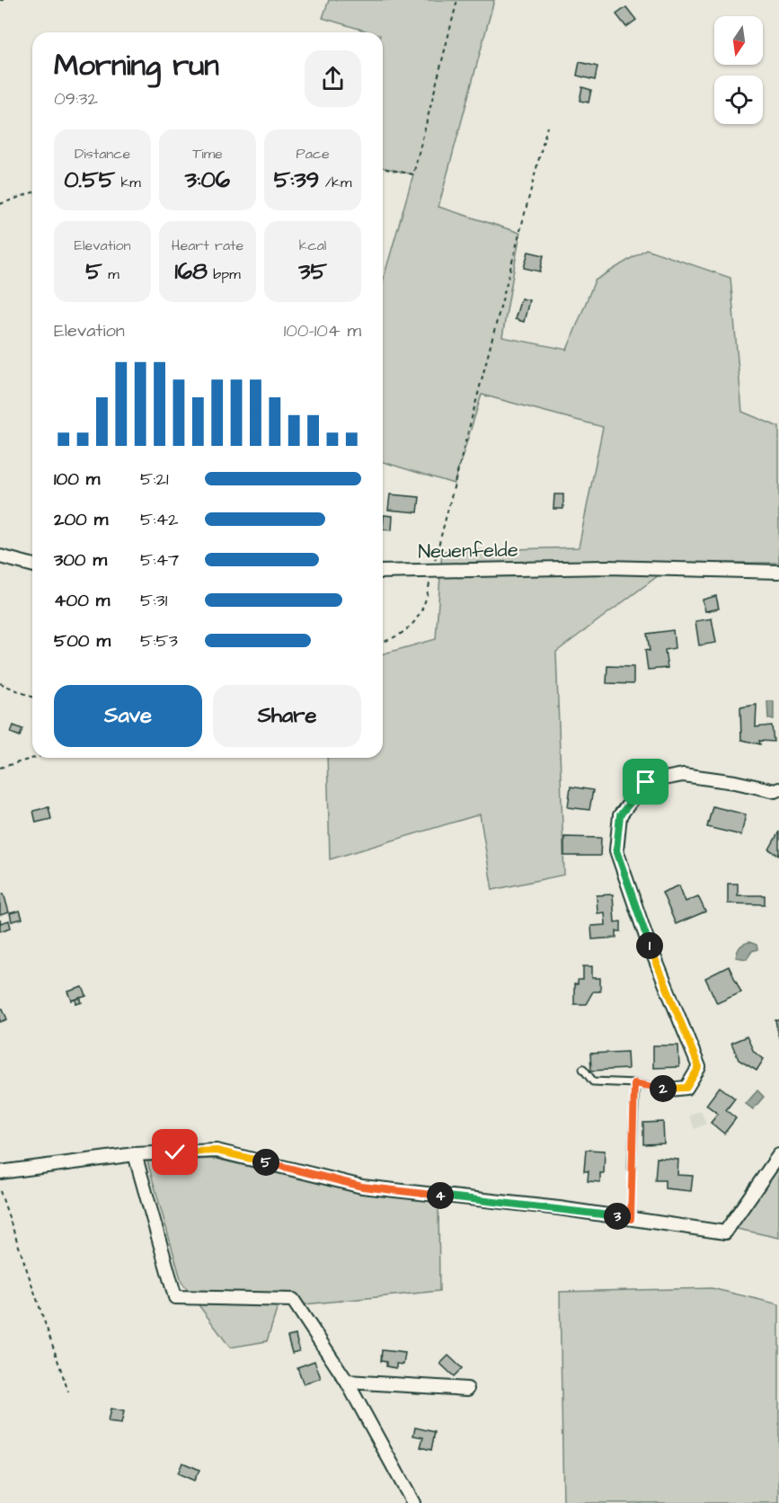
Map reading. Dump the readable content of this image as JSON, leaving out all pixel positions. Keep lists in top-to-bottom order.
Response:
{
  "streets": {
    "street": ["Neuenfelde"]
  },
  "north": "bottom",
  "page": {
    "heading": ["Morning run", "09:32"],
    "stats": [
      ["Distance", "0.55 km"],
      ["Time", "3:06"],
      ["Pace", "5:39 /km"],
      ["Elevation", "5 m"],
      ["Heart rate", "168 bpm"],
      ["kcal", "35"]
    ],
    "chart": ["Elevation", "100–104 m"],
    "list": [
      {
        "name": "100 m",
        "note": "5:21"
      },
      {
        "name": "200 m",
        "note": "5:42"
      },
      {
        "name": "300 m",
        "note": "5:47"
      },
      {
        "name": "400 m",
        "note": "5:31"
      },
      {
        "name": "500 m",
        "note": "5:53"
      }
    ],
    "buttons": ["Save", "Share"],
    "pins": [
      "1",
      "2",
      "5",
      "4",
      "3"
    ]
  }
}
